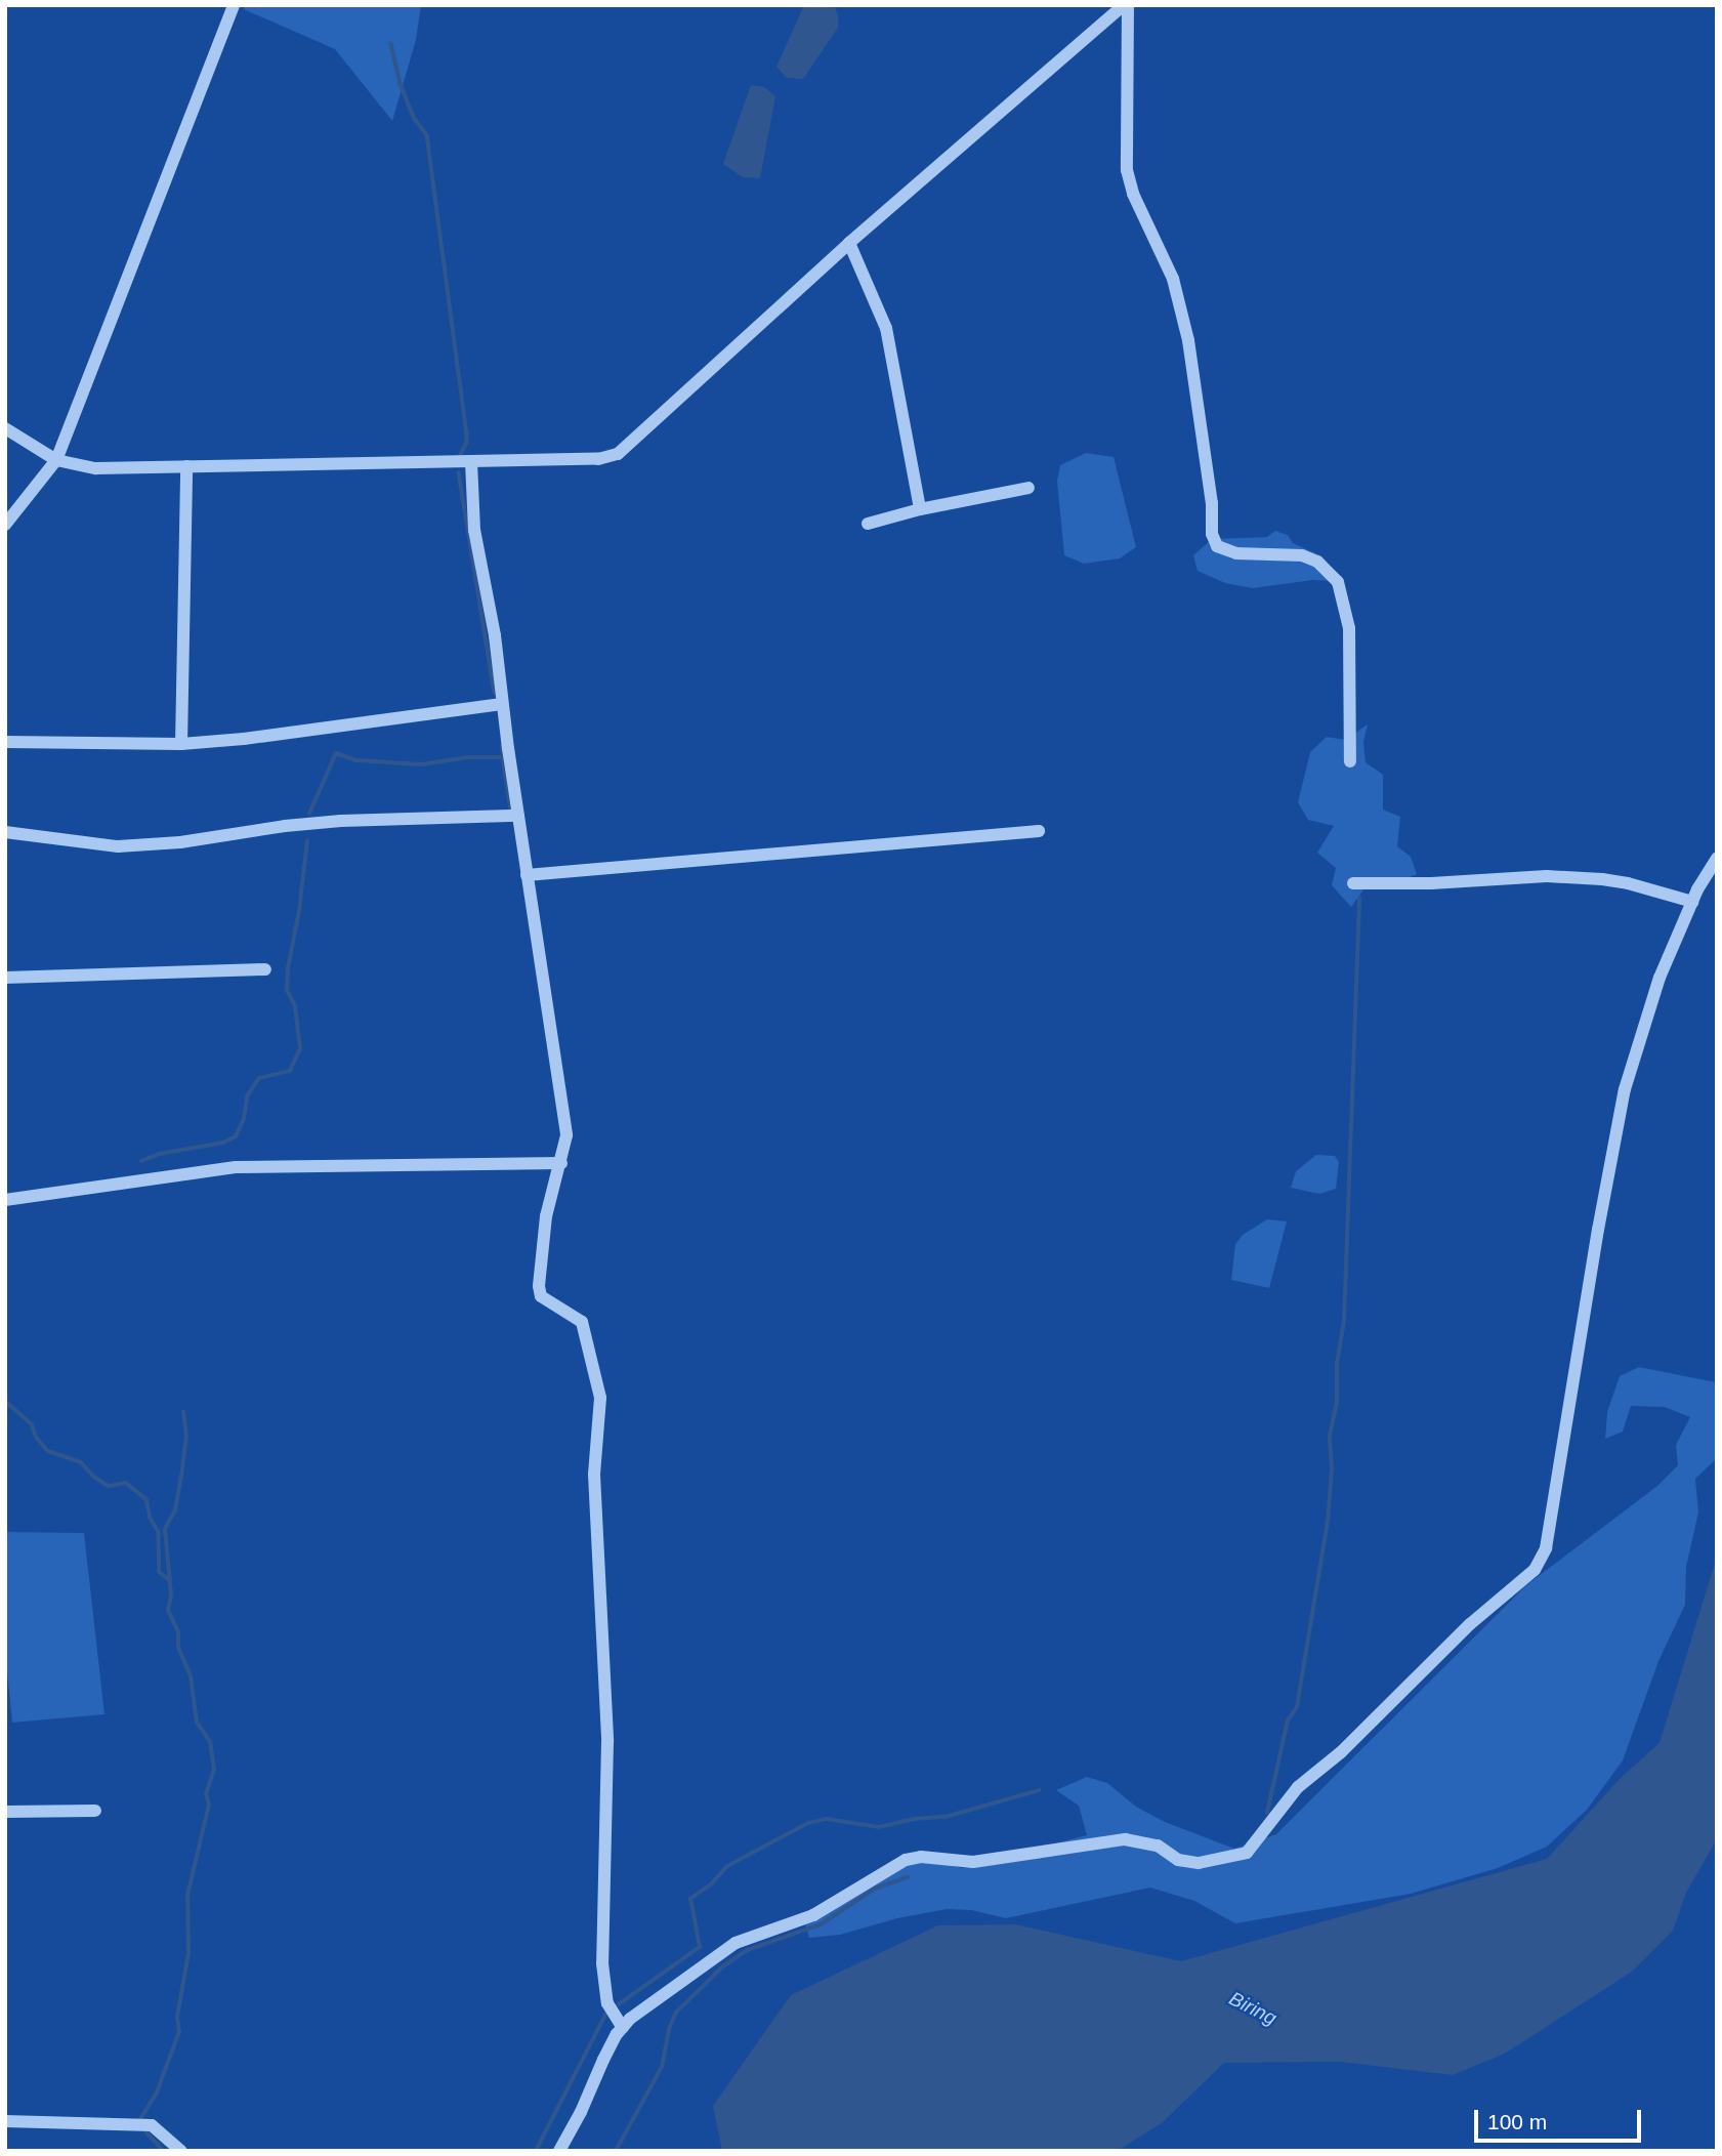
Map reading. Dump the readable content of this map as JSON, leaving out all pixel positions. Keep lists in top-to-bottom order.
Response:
{
  "water": ["Biring"],
  "scale_bar": "100 m"
}
